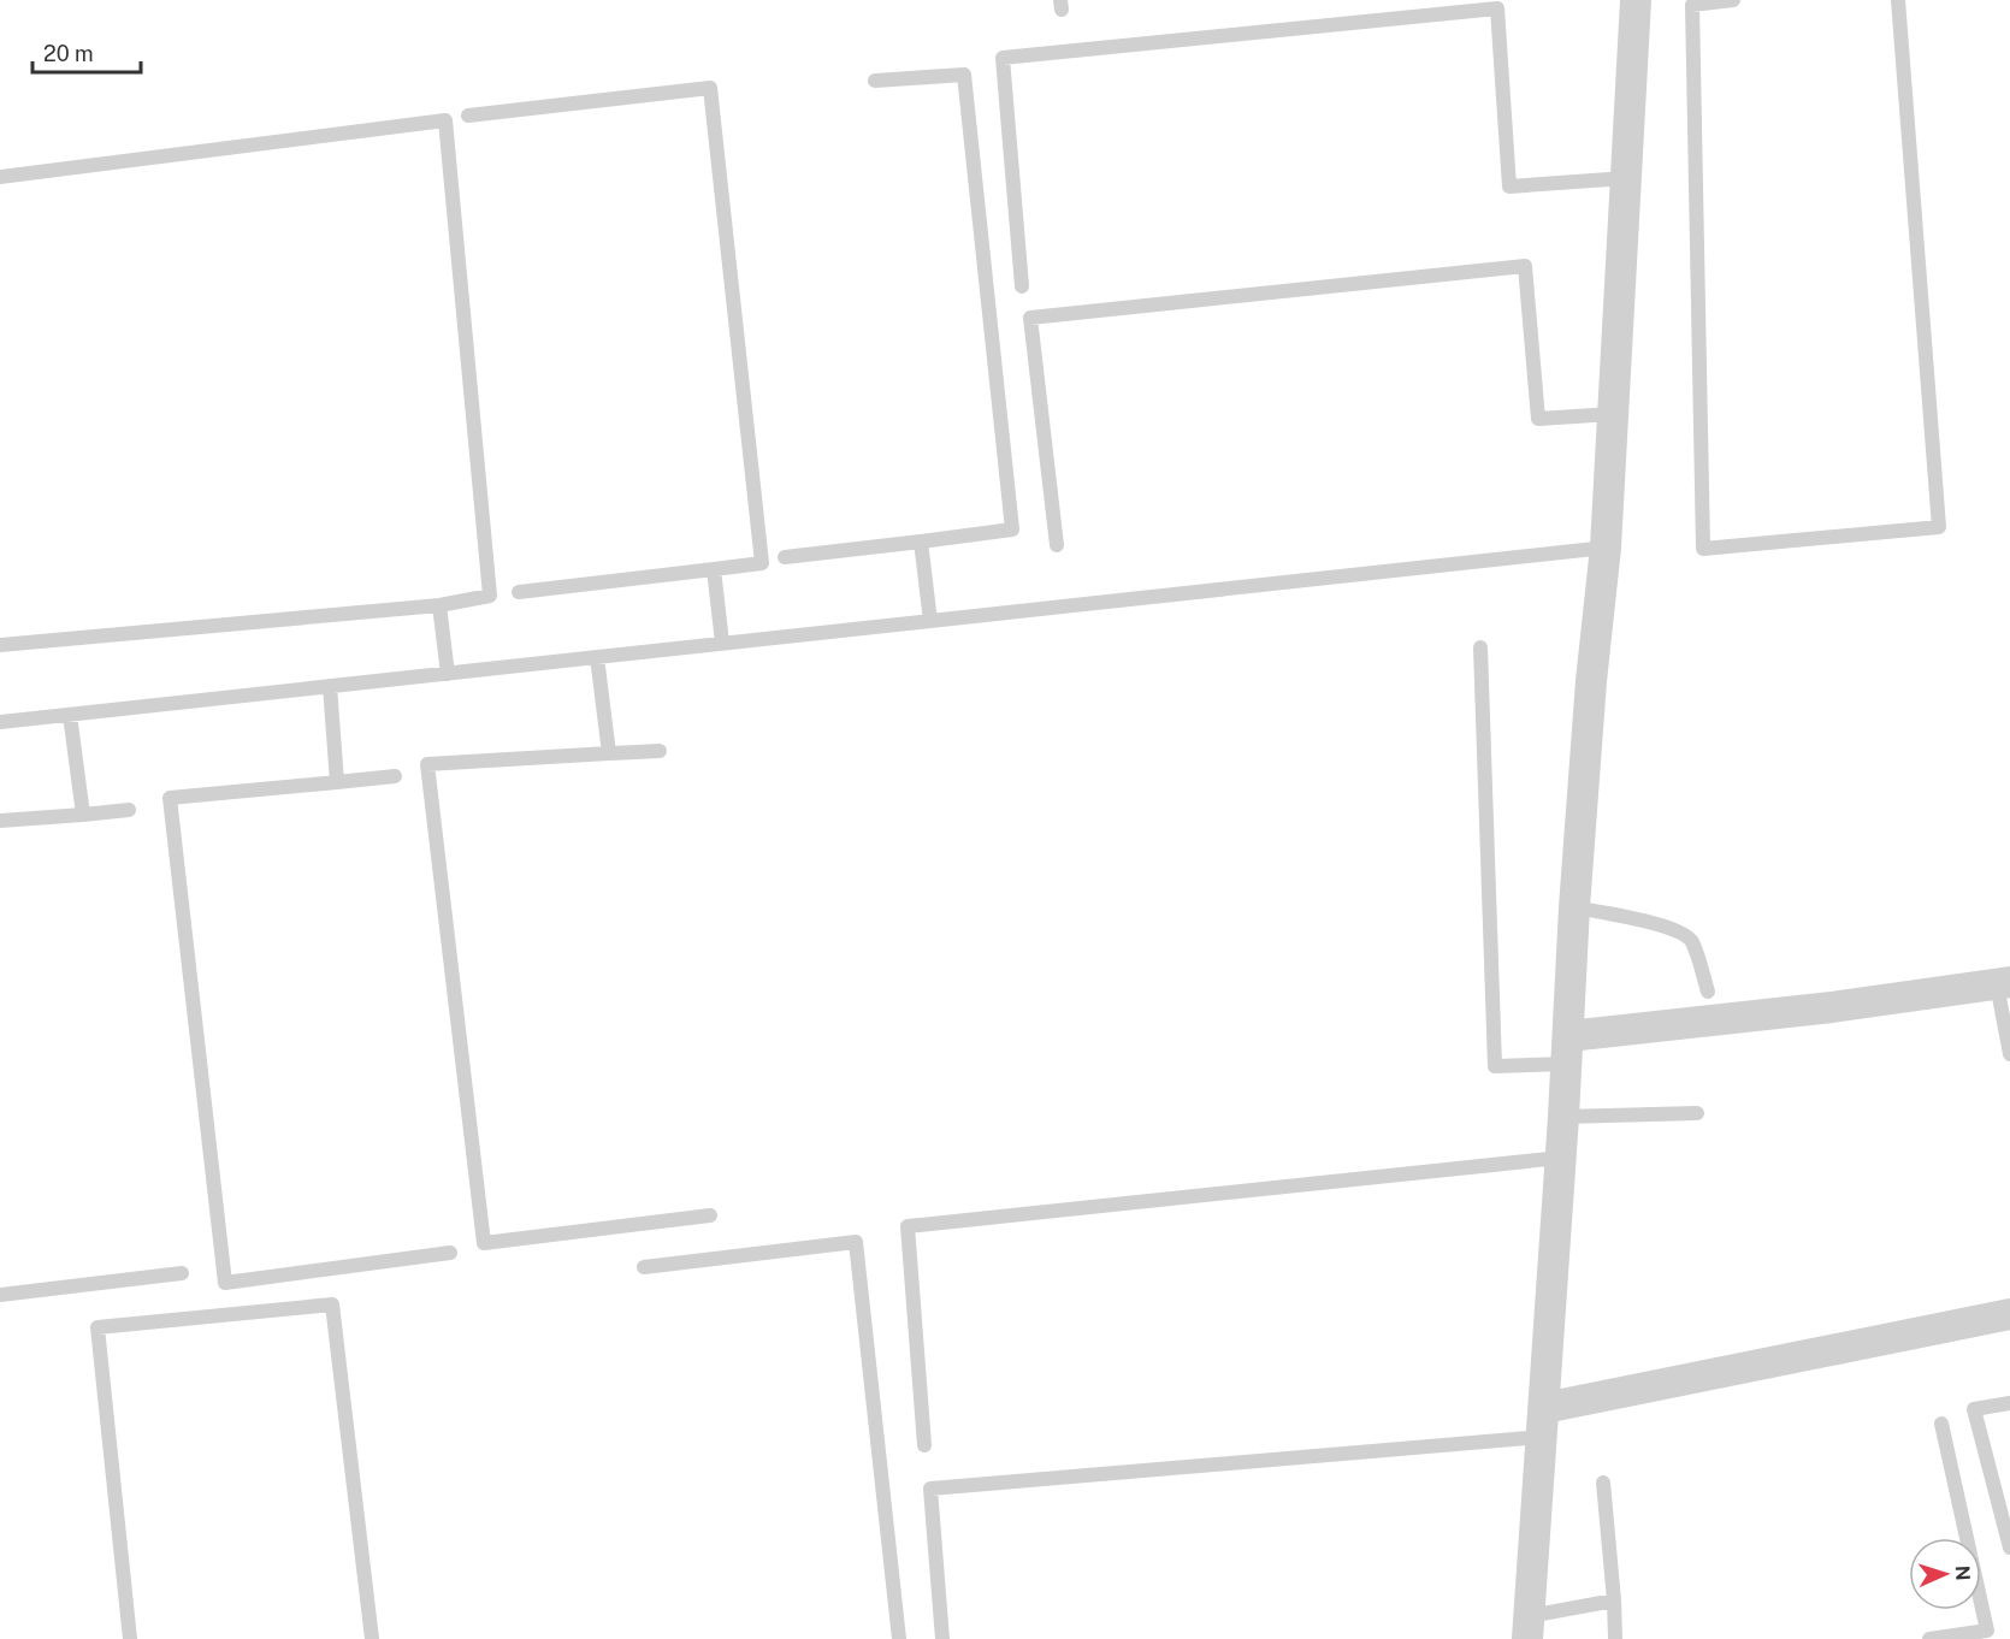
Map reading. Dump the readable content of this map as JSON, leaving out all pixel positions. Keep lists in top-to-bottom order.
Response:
{
  "scale_bar": "20 m",
  "north": "right"
}
